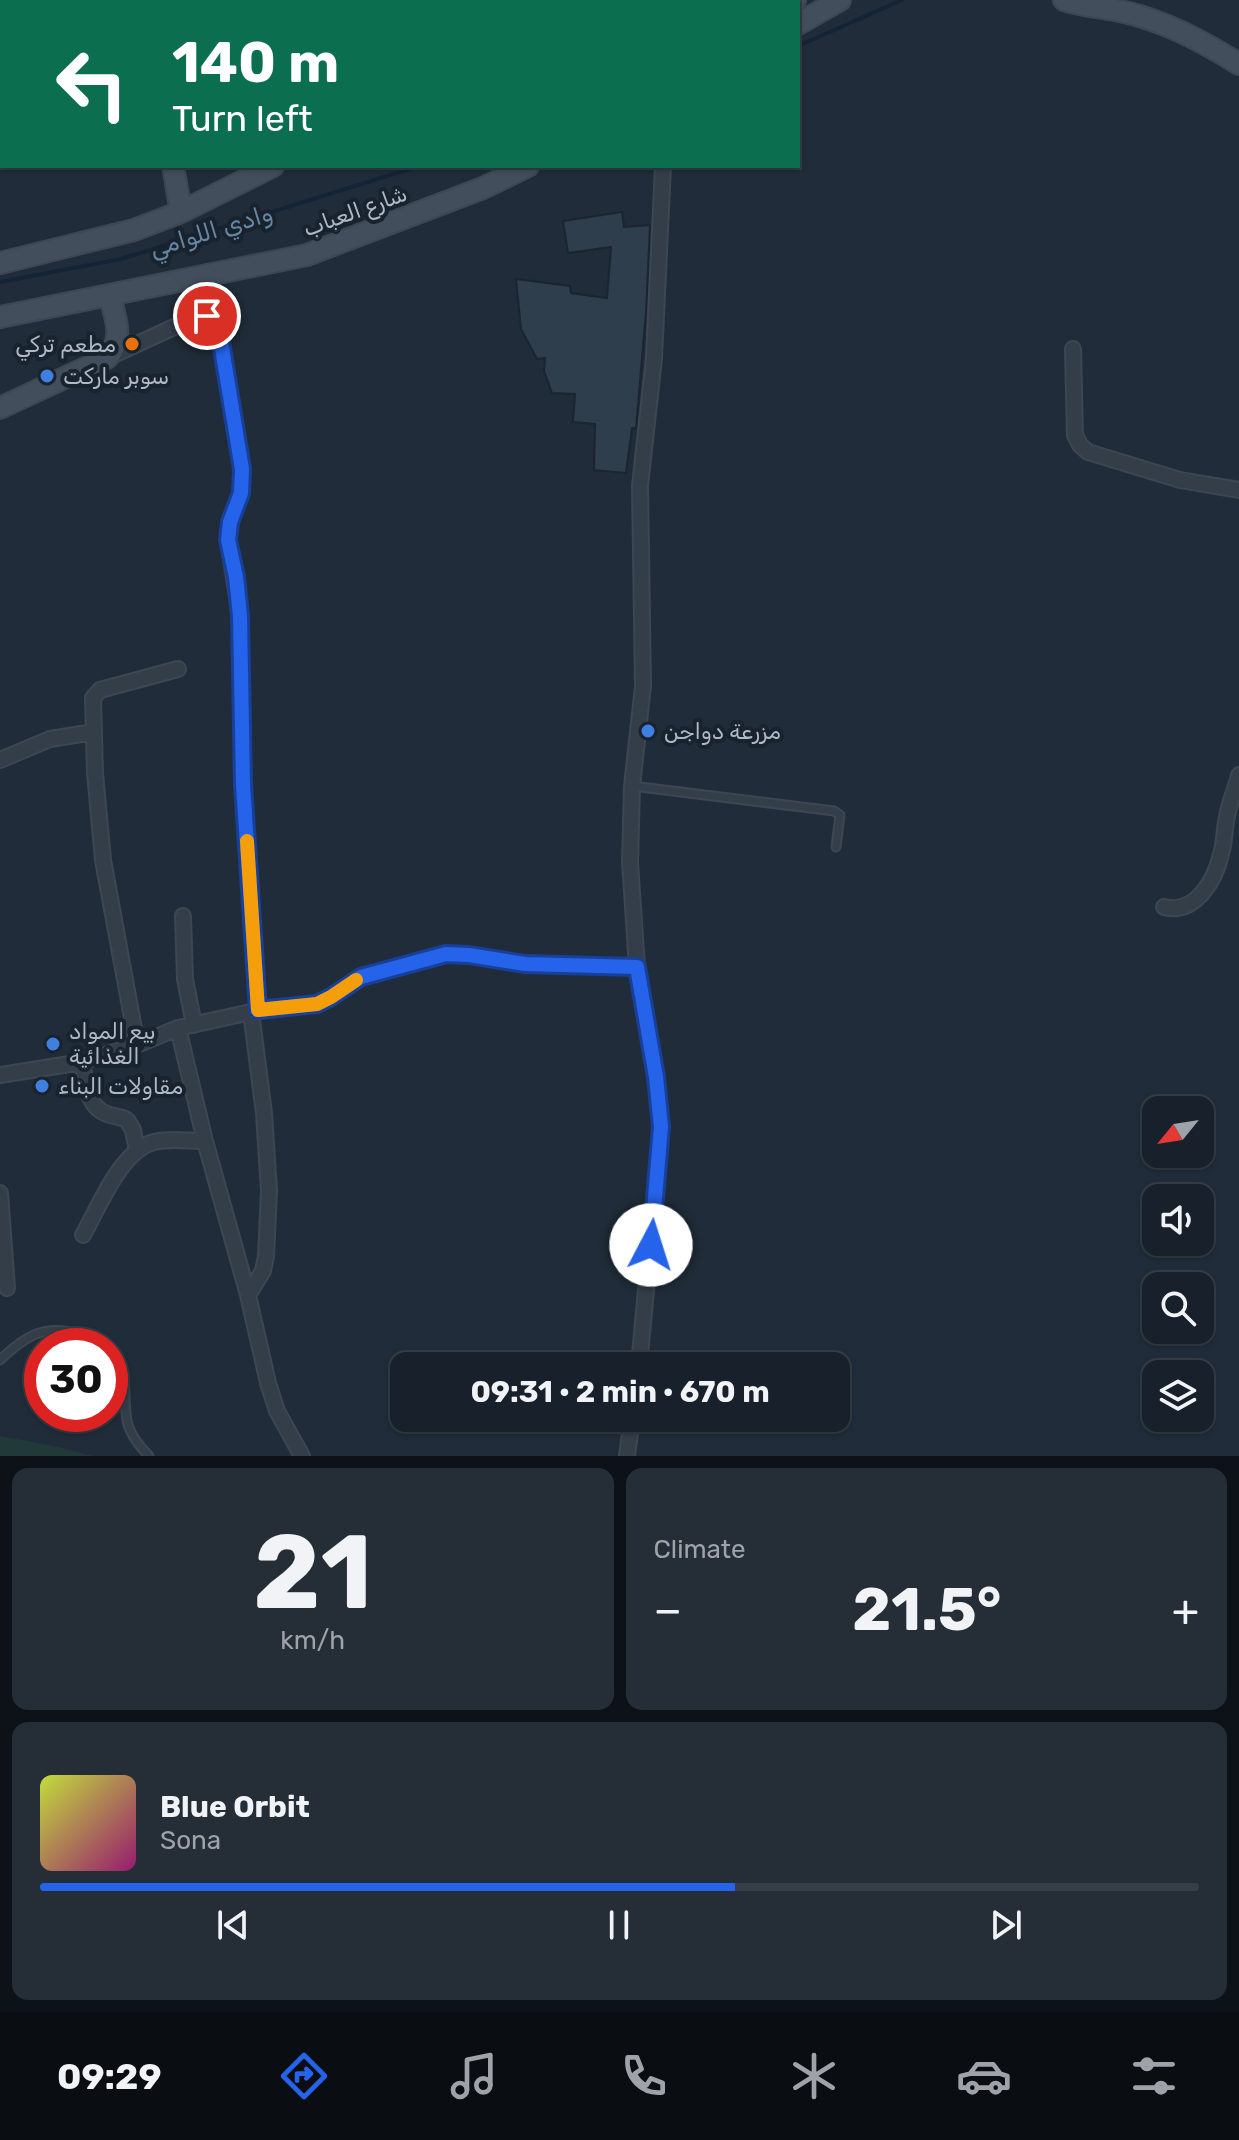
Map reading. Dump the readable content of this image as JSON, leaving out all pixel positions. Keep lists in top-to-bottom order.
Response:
{
  "streets": {
    "street": ["شارع العباب"]
  },
  "water": ["وادي اللوامي"],
  "places": [
    "مطعم تركي",
    "سوبر ماركت",
    "مزرعة دواجن",
    "بيع المواد الغذائية",
    "مقاولات البناء"
  ],
  "north": "bottom left",
  "page": {
    "turn": ["140 m", "Turn left"],
    "limit": "30",
    "trip": "09:31 · 2 min · 670 m",
    "tile": [
      ["21", "km/h"],
      "Climate"
    ],
    "heat": ["−", "21.5°", "+"],
    "song": ["Blue Orbit", "Sona"],
    "tabs": "09:29"
  }
}
